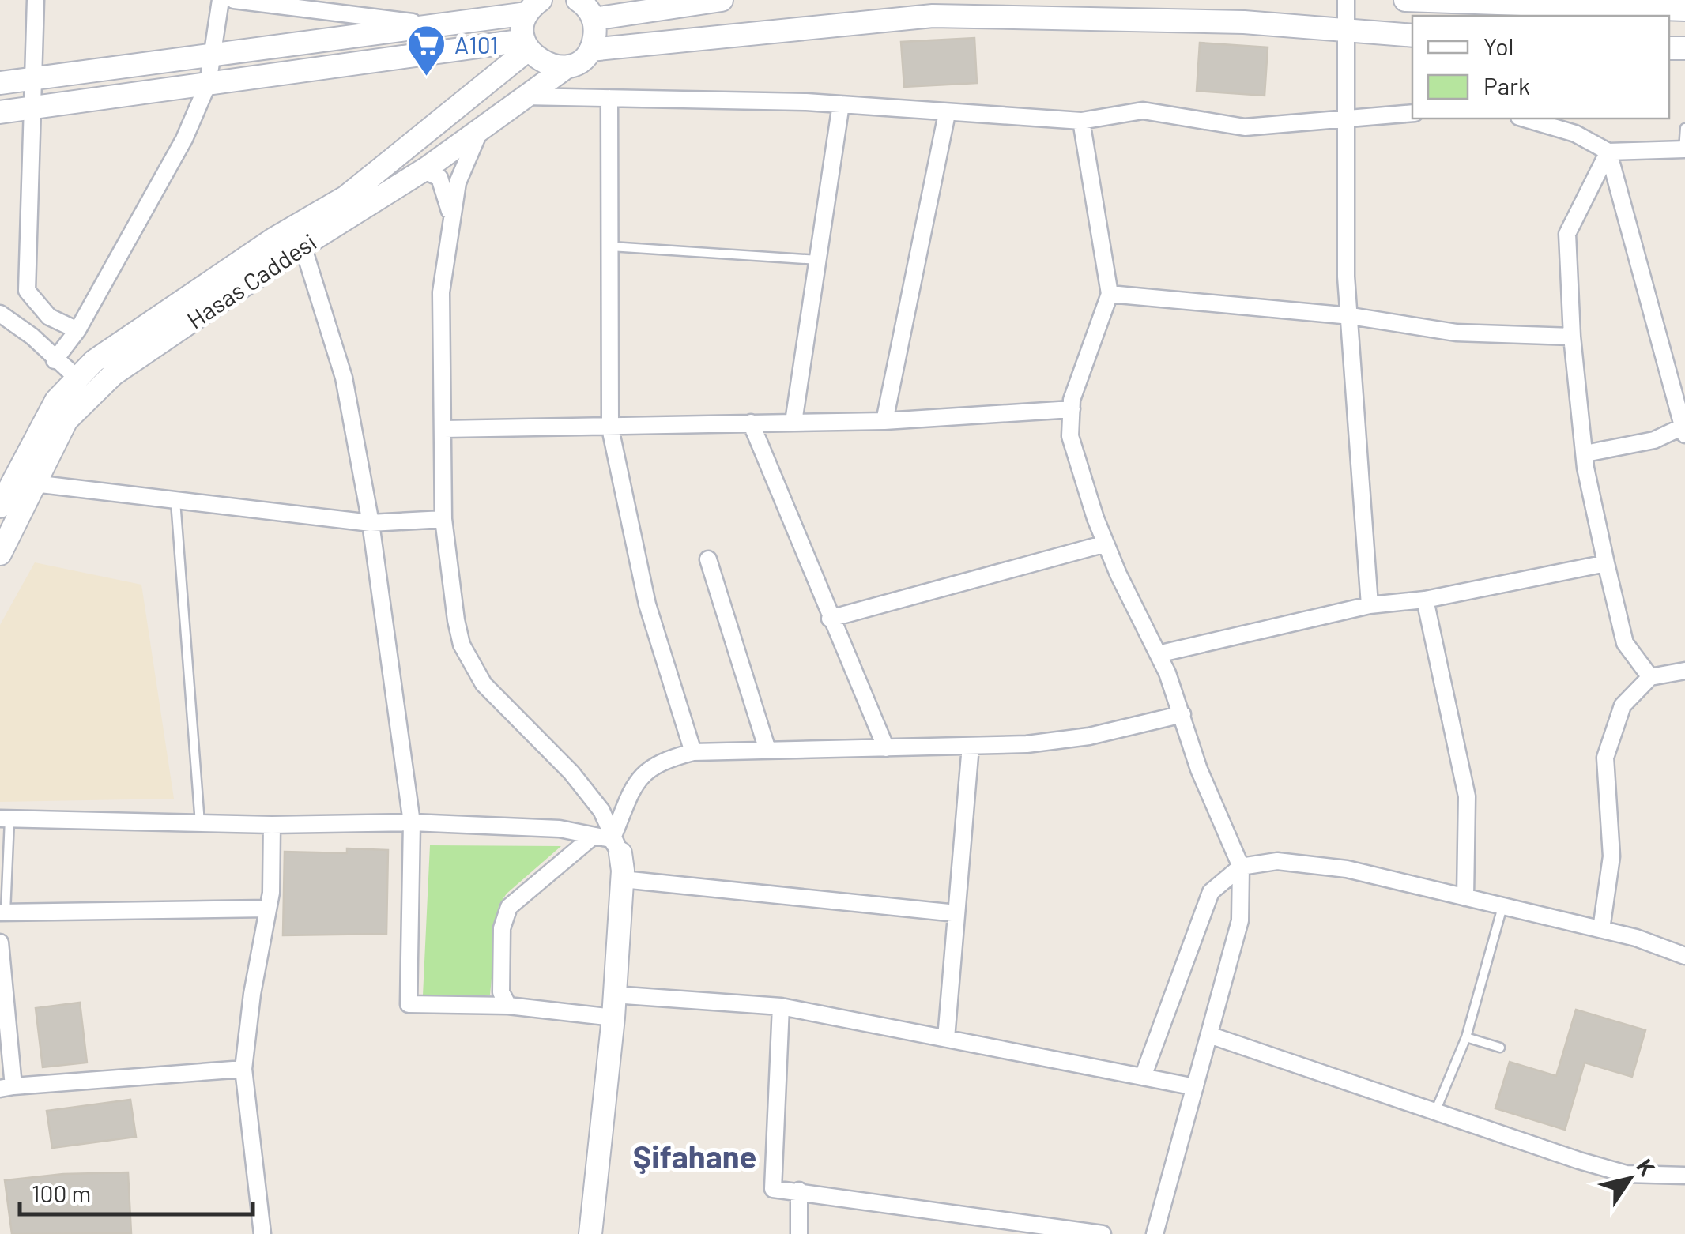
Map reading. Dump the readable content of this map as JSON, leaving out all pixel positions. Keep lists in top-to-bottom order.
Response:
{
  "streets": {
    "main road": ["Hasas Caddesi"]
  },
  "districts": ["Şifahane"],
  "places": {
    "supermarket": ["A101"]
  },
  "legend": ["Yol", "Park"],
  "scale_bar": "100 m",
  "north": "top right"
}
